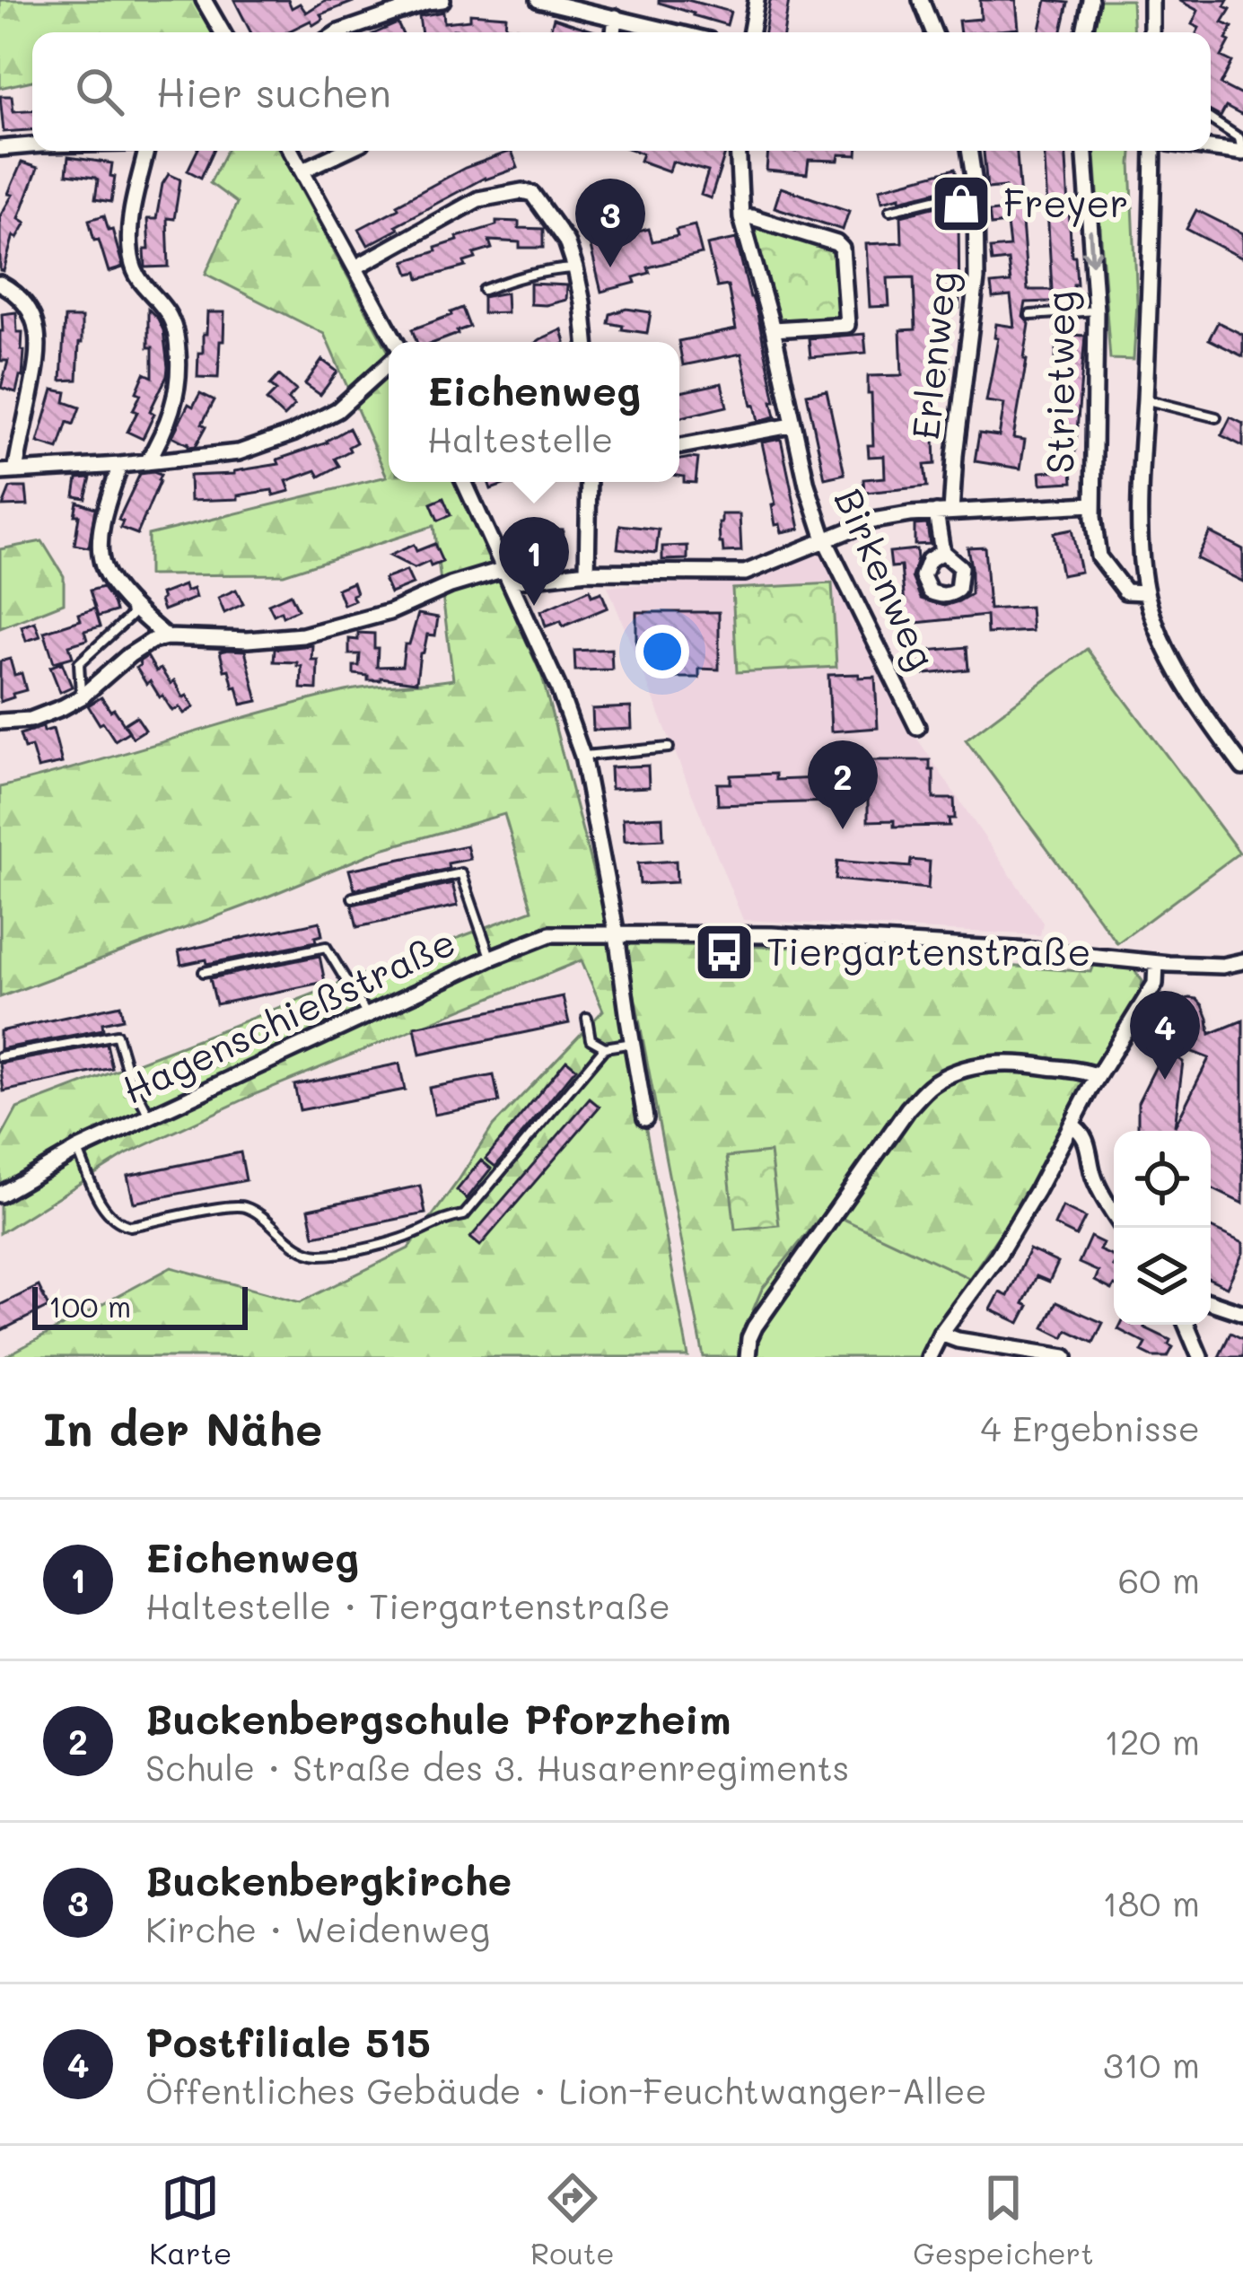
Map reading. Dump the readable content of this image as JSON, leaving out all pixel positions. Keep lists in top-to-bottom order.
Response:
{
  "streets": {
    "street": [
      "Erlenweg",
      "Strietweg",
      "Birkenweg",
      "Hagenschießstraße"
    ]
  },
  "places": {
    "shop": ["Freyer"],
    "bus stop": ["Tiergartenstraße"]
  },
  "scale_bar": "100 m",
  "page": {
    "search": "Hier suchen",
    "pins": [
      "3",
      "1",
      "2",
      "4"
    ],
    "popup": ["Eichenweg", "Haltestelle"],
    "scale": "100 m",
    "heading": ["In der Nähe", "4 Ergebnisse"],
    "list": [
      {
        "mark": "1",
        "name": "Eichenweg",
        "note": "Haltestelle · Tiergartenstraße",
        "value": "60 m"
      },
      {
        "mark": "2",
        "name": "Buckenbergschule Pforzheim",
        "note": "Schule · Straße des 3. Husarenregiments",
        "value": "120 m"
      },
      {
        "mark": "3",
        "name": "Buckenbergkirche",
        "note": "Kirche · Weidenweg",
        "value": "180 m"
      },
      {
        "mark": "4",
        "name": "Postfiliale 515",
        "note": "Öffentliches Gebäude · Lion-Feuchtwanger-Allee",
        "value": "310 m"
      }
    ],
    "nav": ["Karte", "Route", "Gespeichert"]
  }
}
